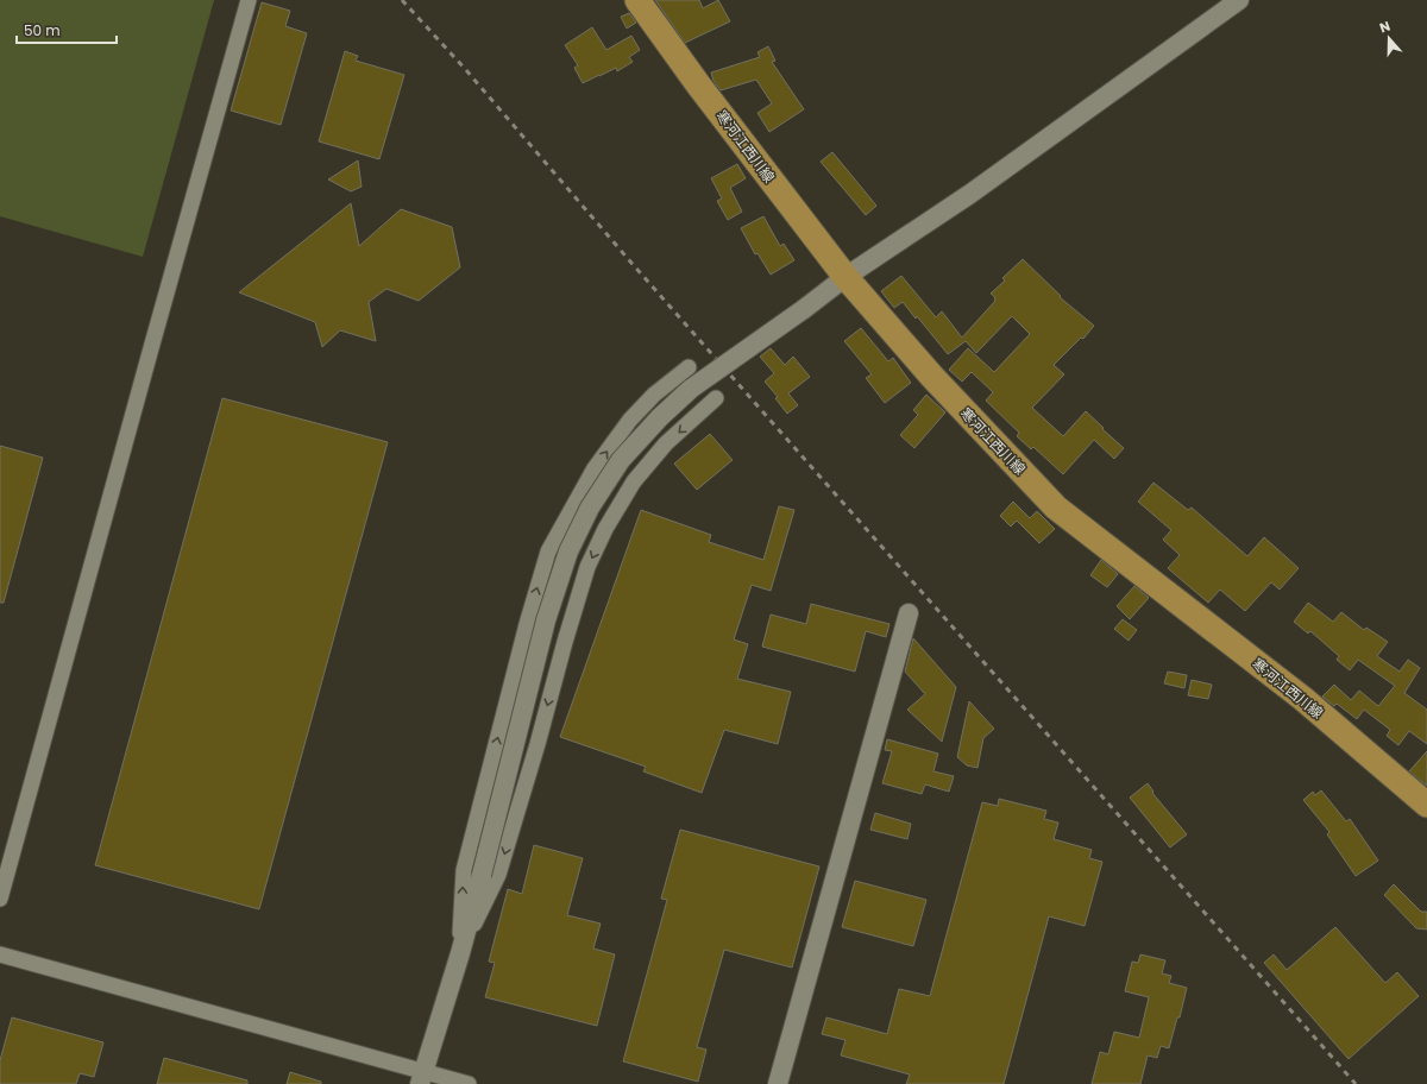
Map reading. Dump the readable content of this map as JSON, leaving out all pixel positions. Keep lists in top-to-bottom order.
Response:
{
  "streets": {
    "main road": ["寒河江西川線"]
  },
  "scale_bar": "50 m",
  "north": "top"
}
